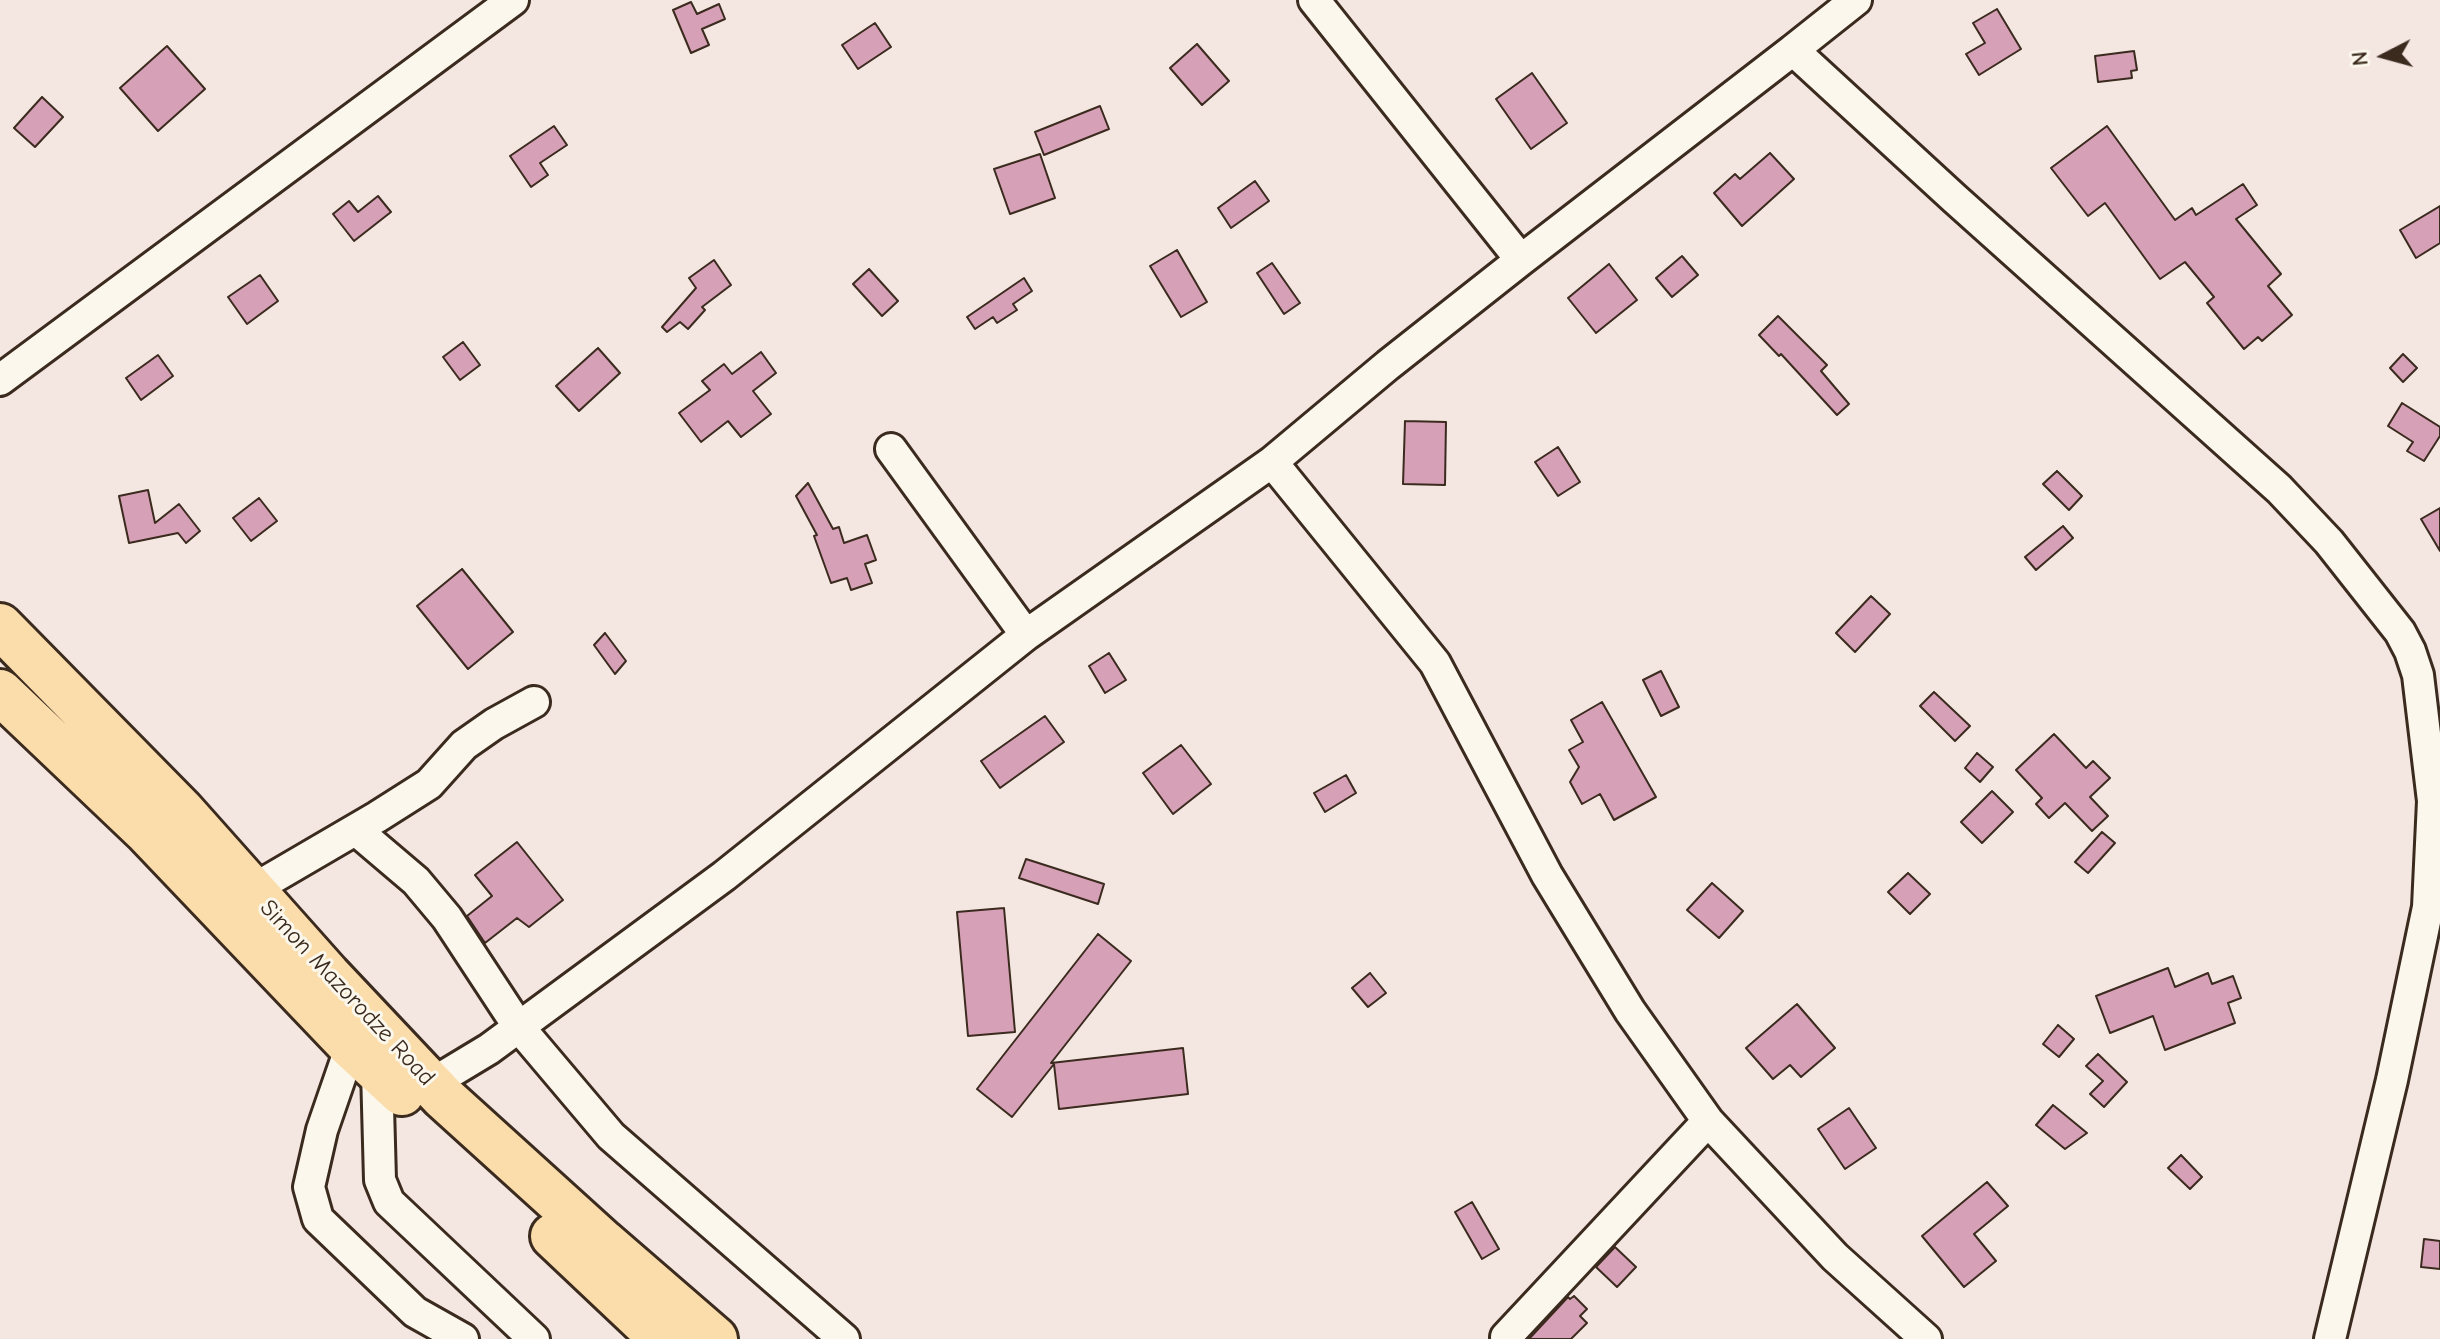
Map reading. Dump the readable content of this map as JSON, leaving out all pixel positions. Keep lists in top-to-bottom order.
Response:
{
  "streets": {
    "highway": ["Simon Mazorodze Road"]
  },
  "north": "left"
}
